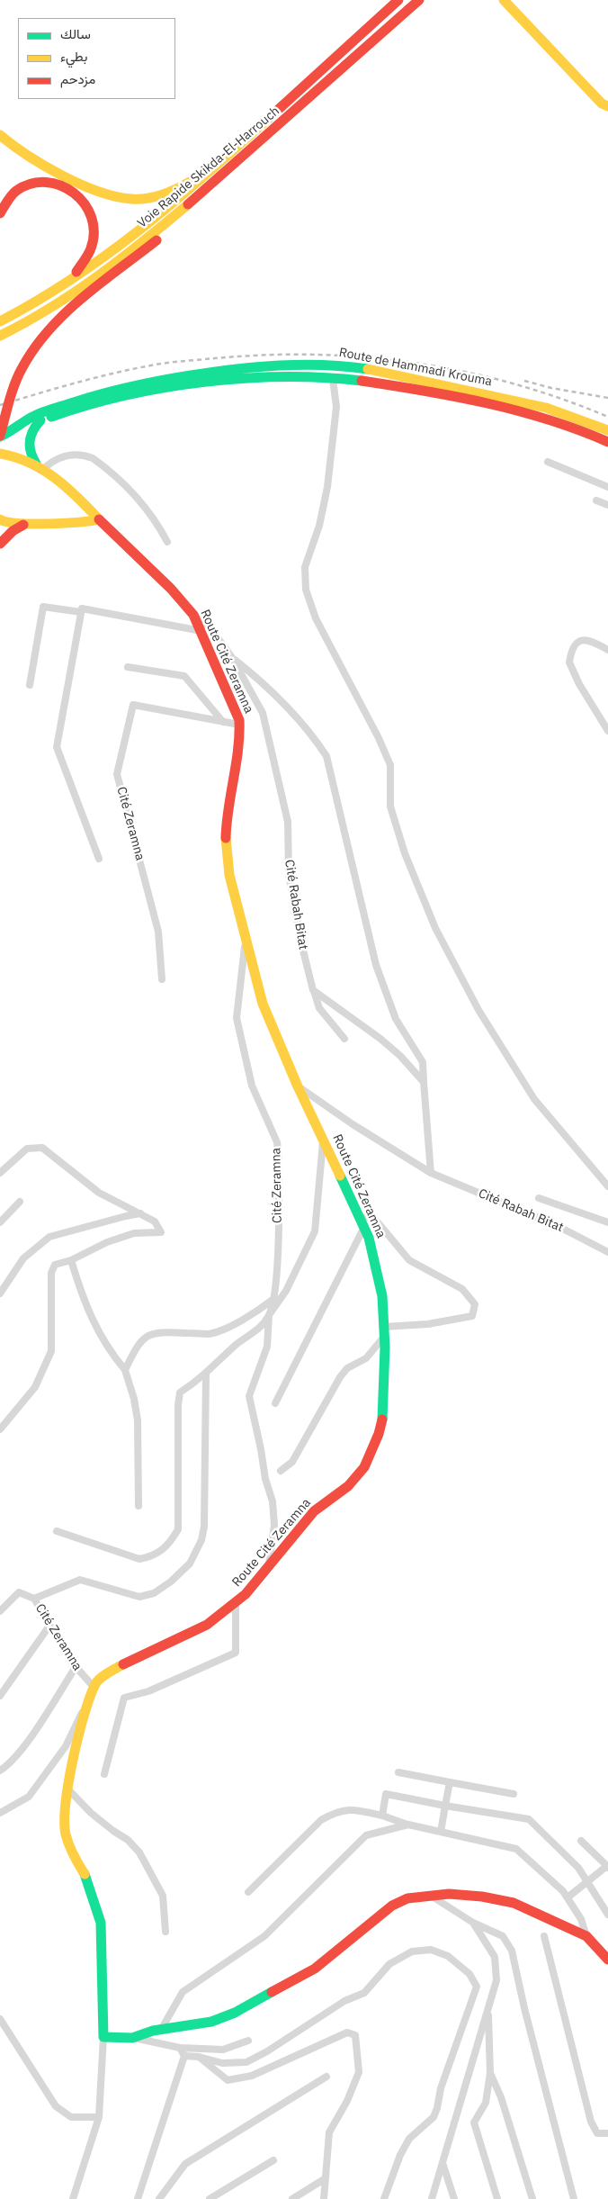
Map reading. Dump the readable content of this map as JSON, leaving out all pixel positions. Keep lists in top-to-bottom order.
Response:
{
  "streets": {
    "main road": ["Voie Rapide Skikda-El-Harrouch", "Route de Hammadi Krouma", "Route Cité Zeramna"],
    "street": ["Cité Zeramna", "Cité Rabah Bitat"]
  },
  "crossings": [
    ["Route Cité Zeramna", "Cité Zeramna"],
    ["Route Cité Zeramna", "Cité Rabah Bitat"]
  ],
  "legend": ["سالك", "بطيء", "مزدحم"]
}
